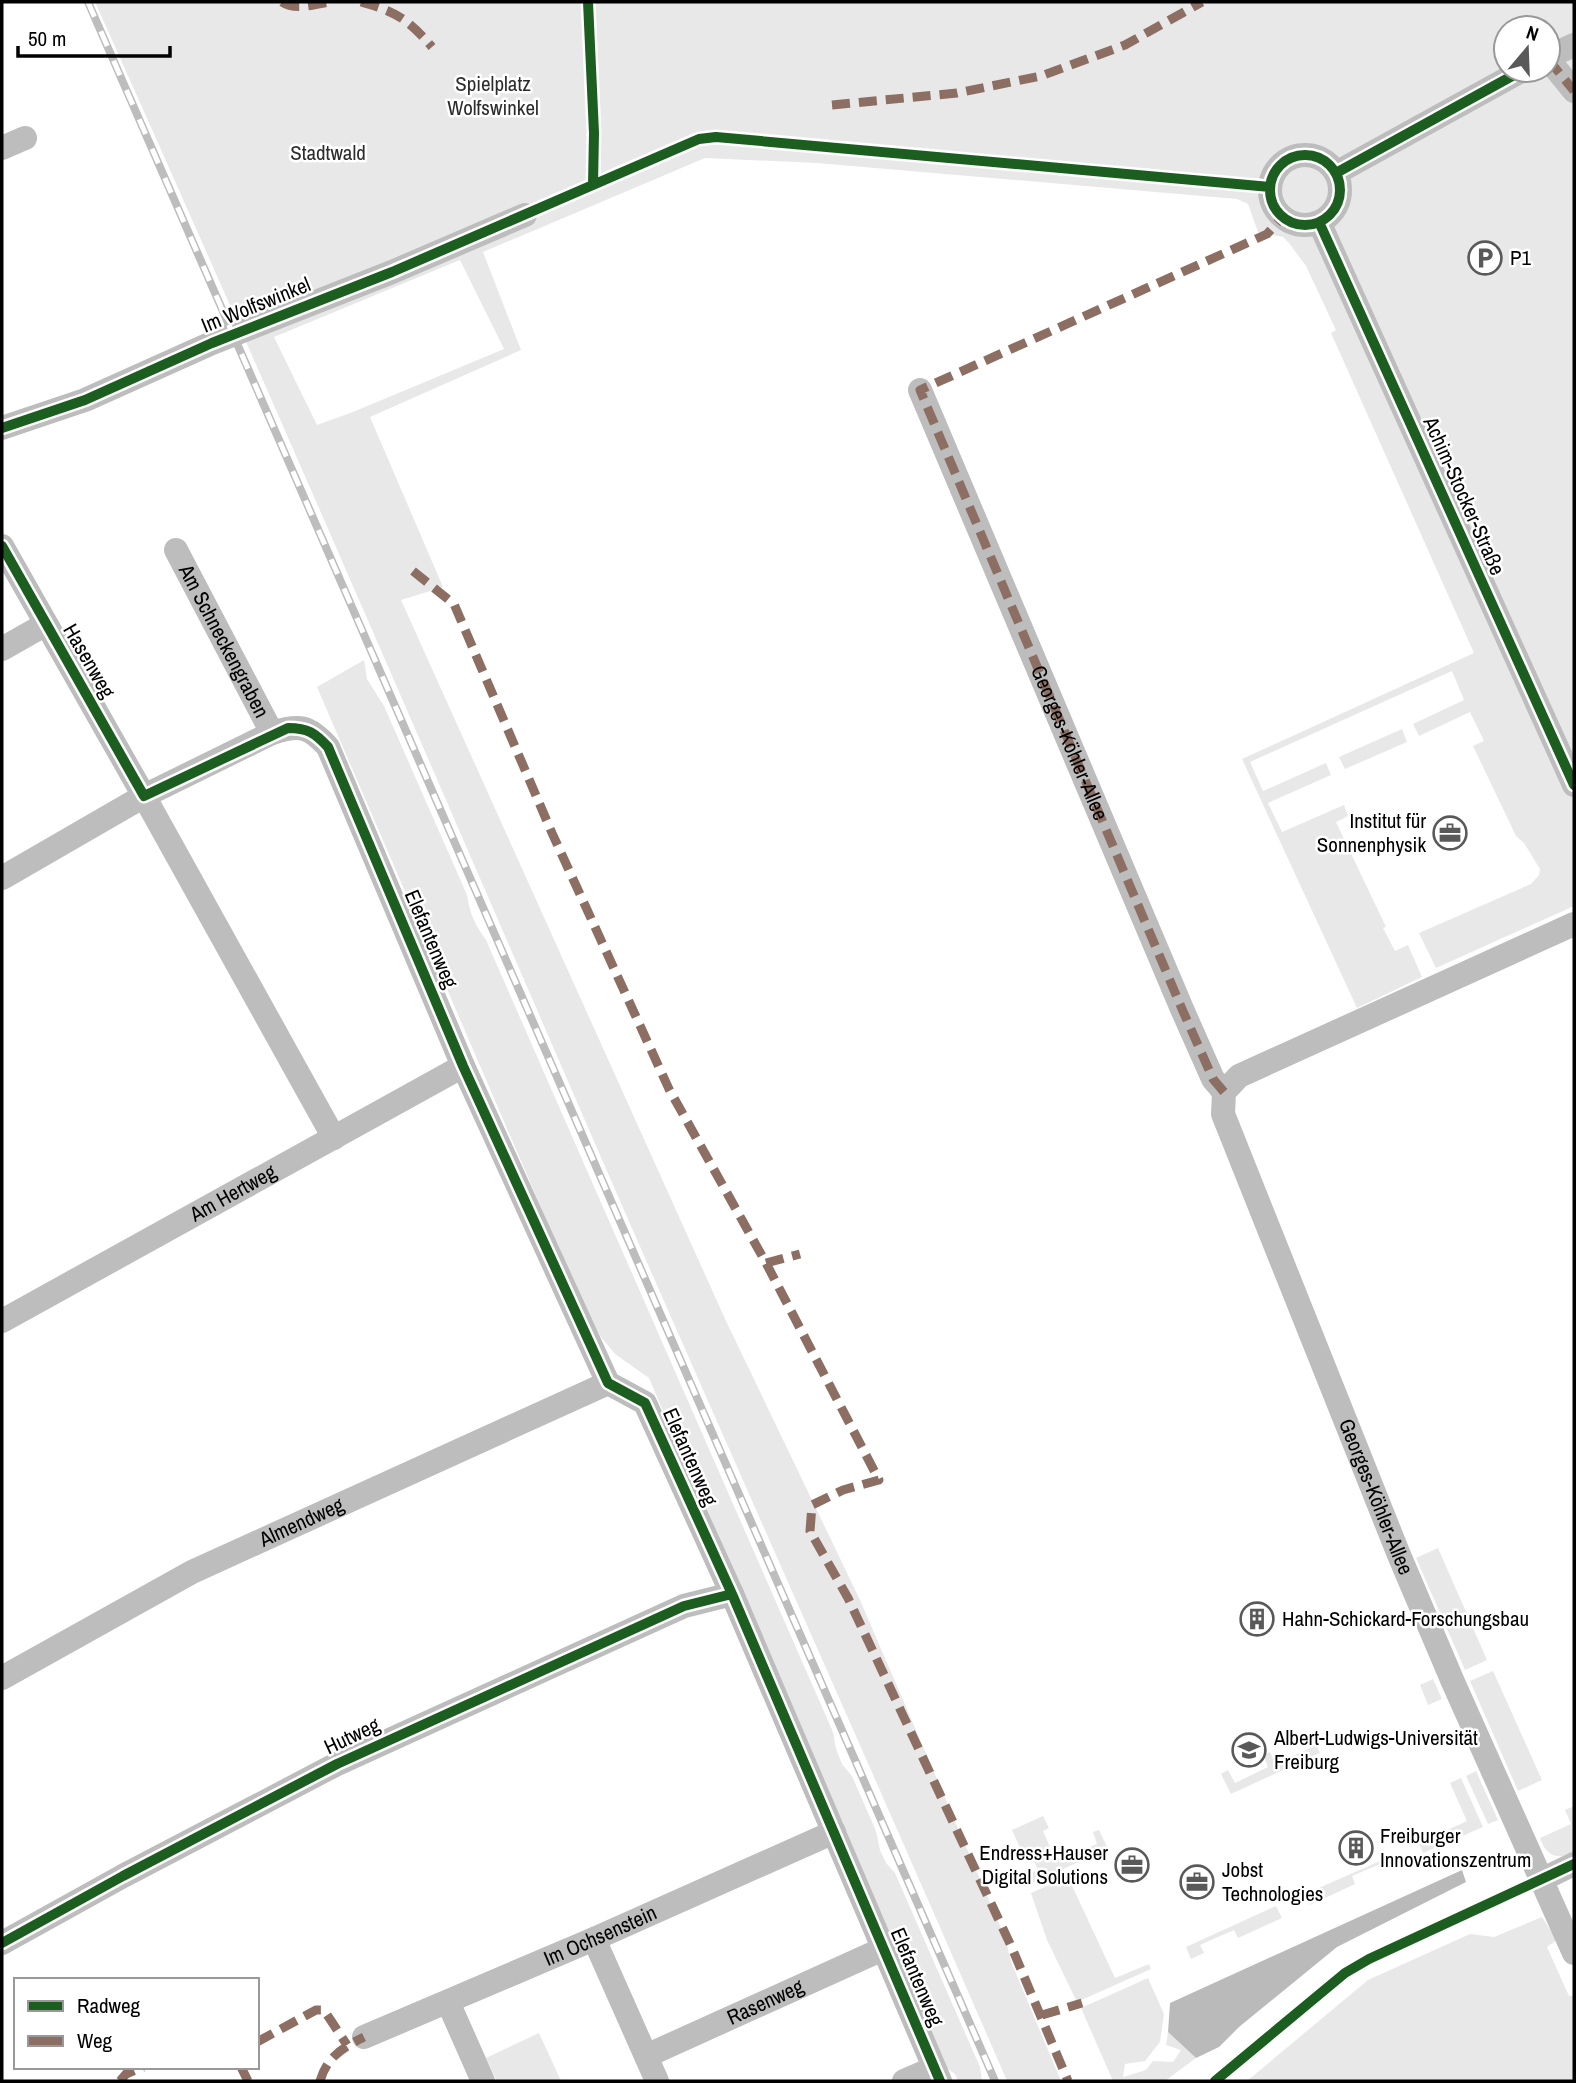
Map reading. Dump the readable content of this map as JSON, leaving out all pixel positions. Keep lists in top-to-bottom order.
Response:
{
  "streets": {
    "street": [
      "Im Wolfswinkel",
      "Achim-Stocker-Straße",
      "Am Schneckengraben",
      "Hasenweg",
      "Georges-Köhler-Allee",
      "Elefantenweg",
      "Am Hertweg",
      "Almendweg",
      "Hutweg",
      "Im Ochsenstein",
      "Rasenweg"
    ]
  },
  "crossings": [
    ["Am Schneckengraben", "Hasenweg"],
    ["Am Schneckengraben", "Elefantenweg"],
    ["Hasenweg", "Am Hertweg"],
    ["Elefantenweg", "Am Hertweg"],
    ["Elefantenweg", "Almendweg"],
    ["Elefantenweg", "Hutweg"],
    ["Elefantenweg", "Im Ochsenstein"],
    ["Elefantenweg", "Rasenweg"]
  ],
  "parks": ["Spielplatz Wolfswinkel", "Stadtwald"],
  "places": {
    "parking": ["P1"],
    "office": ["Institut für Sonnenphysik", "Endress+Hauser Digital Solutions", "Jobst Technologies"],
    "building": ["Hahn-Schickard-Forschungsbau", "Freiburger Innovationszentrum"],
    "school or university": ["Albert-Ludwigs-Universität Freiburg"]
  },
  "legend": ["Radweg", "Weg"],
  "scale_bar": "50 m",
  "north": "top"
}
